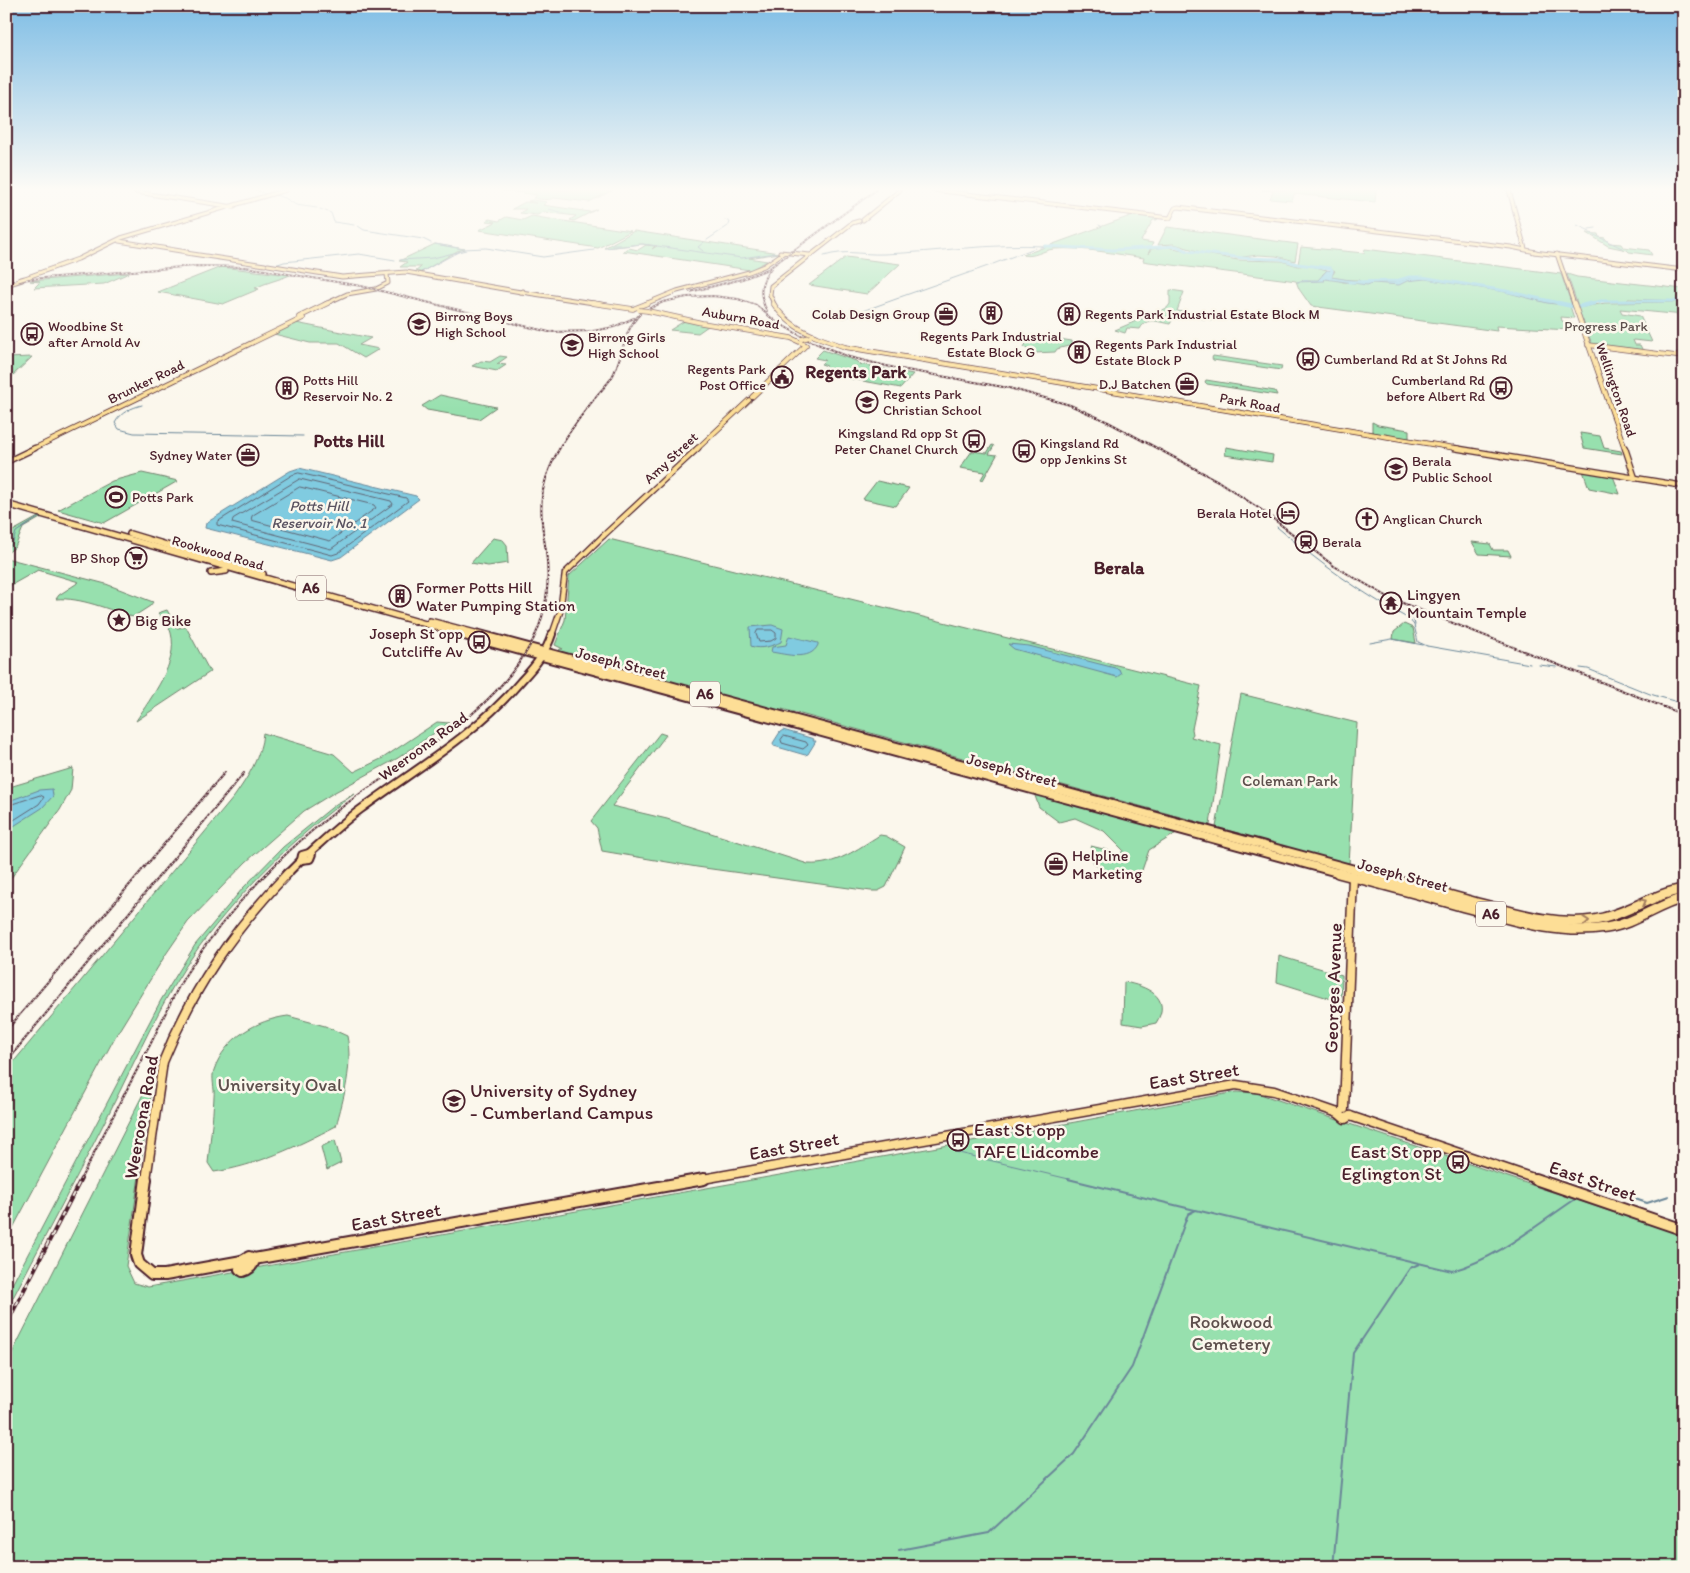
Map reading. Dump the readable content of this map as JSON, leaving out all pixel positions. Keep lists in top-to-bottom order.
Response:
{
  "streets": {
    "highway": ["Rookwood Road", "A6", "Joseph Street"],
    "main road": [
      "Auburn Road",
      "Brunker Road",
      "Wellington Road",
      "Park Road",
      "Amy Street",
      "Weeroona Road",
      "Georges Avenue",
      "East Street"
    ]
  },
  "crossings": [
    ["Auburn Road", "Brunker Road"],
    ["Auburn Road", "Amy Street"],
    ["Wellington Road", "Park Road"],
    ["Amy Street", "Joseph Street"],
    ["Amy Street", "Weeroona Road"],
    ["Rookwood Road", "Joseph Street"],
    ["Joseph Street", "Weeroona Road"],
    ["Joseph Street", "Georges Avenue"],
    ["Weeroona Road", "East Street"],
    ["Georges Avenue", "East Street"]
  ],
  "districts": ["Regents Park", "Potts Hill", "Berala"],
  "water": ["Potts Hill Reservoir No. 1"],
  "parks": [
    "Progress Park",
    "Coleman Park",
    "University Oval",
    "Rookwood Cemetery"
  ],
  "places": {
    "building": [
      "Regents Park Industrial Estate Block G",
      "Regents Park Industrial Estate Block M",
      "Regents Park Industrial Estate Block P",
      "Potts Hill Reservoir No. 2",
      "Former Potts Hill Water Pumping Station"
    ],
    "office": [
      "Colab Design Group",
      "D.J Batchen",
      "Sydney Water",
      "Helpline Marketing"
    ],
    "school or university": [
      "Birrong Boys High School",
      "Birrong Girls High School",
      "Regents Park Christian School",
      "Berala Public School",
      "University of Sydney - Cumberland Campus"
    ],
    "bus stop": [
      "Woodbine St after Arnold Av",
      "Cumberland Rd at St Johns Rd",
      "Cumberland Rd before Albert Rd",
      "Kingsland Rd opp St Peter Chanel Church",
      "Kingsland Rd opp Jenkins St",
      "Joseph St opp Cutcliffe Av",
      "East St opp TAFE Lidcombe",
      "East St opp Eglington St"
    ],
    "public building": ["Regents Park Post Office"],
    "sports": ["Potts Park"],
    "hotel": ["Berala Hotel"],
    "church": ["Anglican Church"],
    "station": ["Berala"],
    "supermarket": ["BP Shop"],
    "temple": ["Lingyen Mountain Temple"],
    "place": ["Big Bike"]
  }
}
